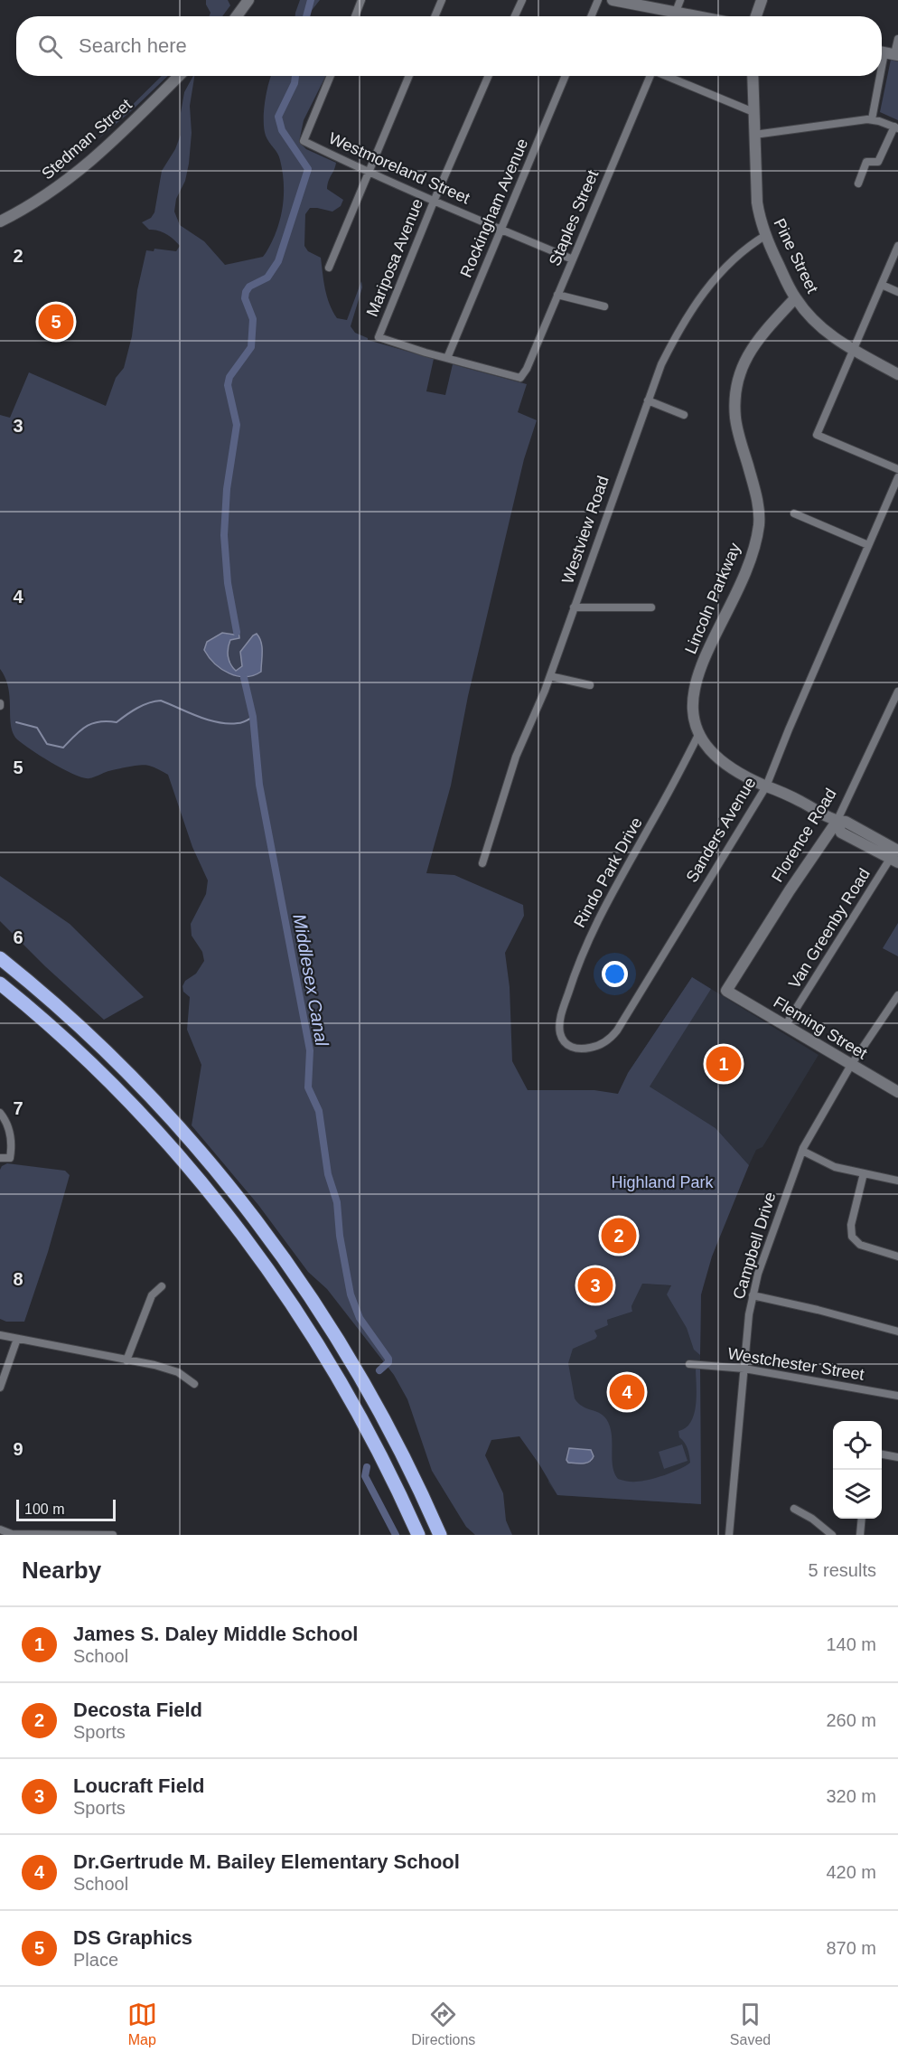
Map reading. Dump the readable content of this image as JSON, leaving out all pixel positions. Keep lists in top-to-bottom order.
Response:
{
  "streets": {
    "street": [
      "Stedman Street",
      "Westmoreland Street",
      "Rockingham Avenue",
      "Staples Street",
      "Pine Street",
      "Mariposa Avenue",
      "Westview Road",
      "Lincoln Parkway",
      "Sanders Avenue",
      "Florence Road",
      "Rindo Park Drive",
      "Van Greenby Road",
      "Fleming Street",
      "Campbell Drive",
      "Westchester Street"
    ]
  },
  "crossings": [
    ["Westmoreland Street", "Rockingham Avenue"],
    ["Westmoreland Street", "Staples Street"],
    ["Westmoreland Street", "Mariposa Avenue"],
    ["Rockingham Avenue", "Staples Street"],
    ["Rockingham Avenue", "Mariposa Avenue"],
    ["Staples Street", "Mariposa Avenue"],
    ["Pine Street", "Westview Road"],
    ["Pine Street", "Lincoln Parkway"],
    ["Lincoln Parkway", "Sanders Avenue"],
    ["Lincoln Parkway", "Florence Road"],
    ["Lincoln Parkway", "Rindo Park Drive"],
    ["Lincoln Parkway", "Van Greenby Road"],
    ["Sanders Avenue", "Rindo Park Drive"],
    ["Florence Road", "Fleming Street"],
    ["Van Greenby Road", "Fleming Street"],
    ["Fleming Street", "Campbell Drive"],
    ["Campbell Drive", "Westchester Street"]
  ],
  "water": ["Middlesex Canal"],
  "parks": ["Highland Park"],
  "scale_bar": "100 m",
  "page": {
    "search": "Search here",
    "pins": [
      "5",
      "1",
      "2",
      "3",
      "4"
    ],
    "scale": "100 m",
    "heading": ["Nearby", "5 results"],
    "list": [
      {
        "mark": "1",
        "name": "James S. Daley Middle School",
        "note": "School",
        "value": "140 m"
      },
      {
        "mark": "2",
        "name": "Decosta Field",
        "note": "Sports",
        "value": "260 m"
      },
      {
        "mark": "3",
        "name": "Loucraft Field",
        "note": "Sports",
        "value": "320 m"
      },
      {
        "mark": "4",
        "name": "Dr.Gertrude M. Bailey Elementary School",
        "note": "School",
        "value": "420 m"
      },
      {
        "mark": "5",
        "name": "DS Graphics",
        "note": "Place",
        "value": "870 m"
      }
    ],
    "nav": ["Map", "Directions", "Saved"]
  },
  "grid": {
    "rows": [
      "2",
      "3",
      "4",
      "5",
      "6",
      "7",
      "8",
      "9"
    ]
  }
}
